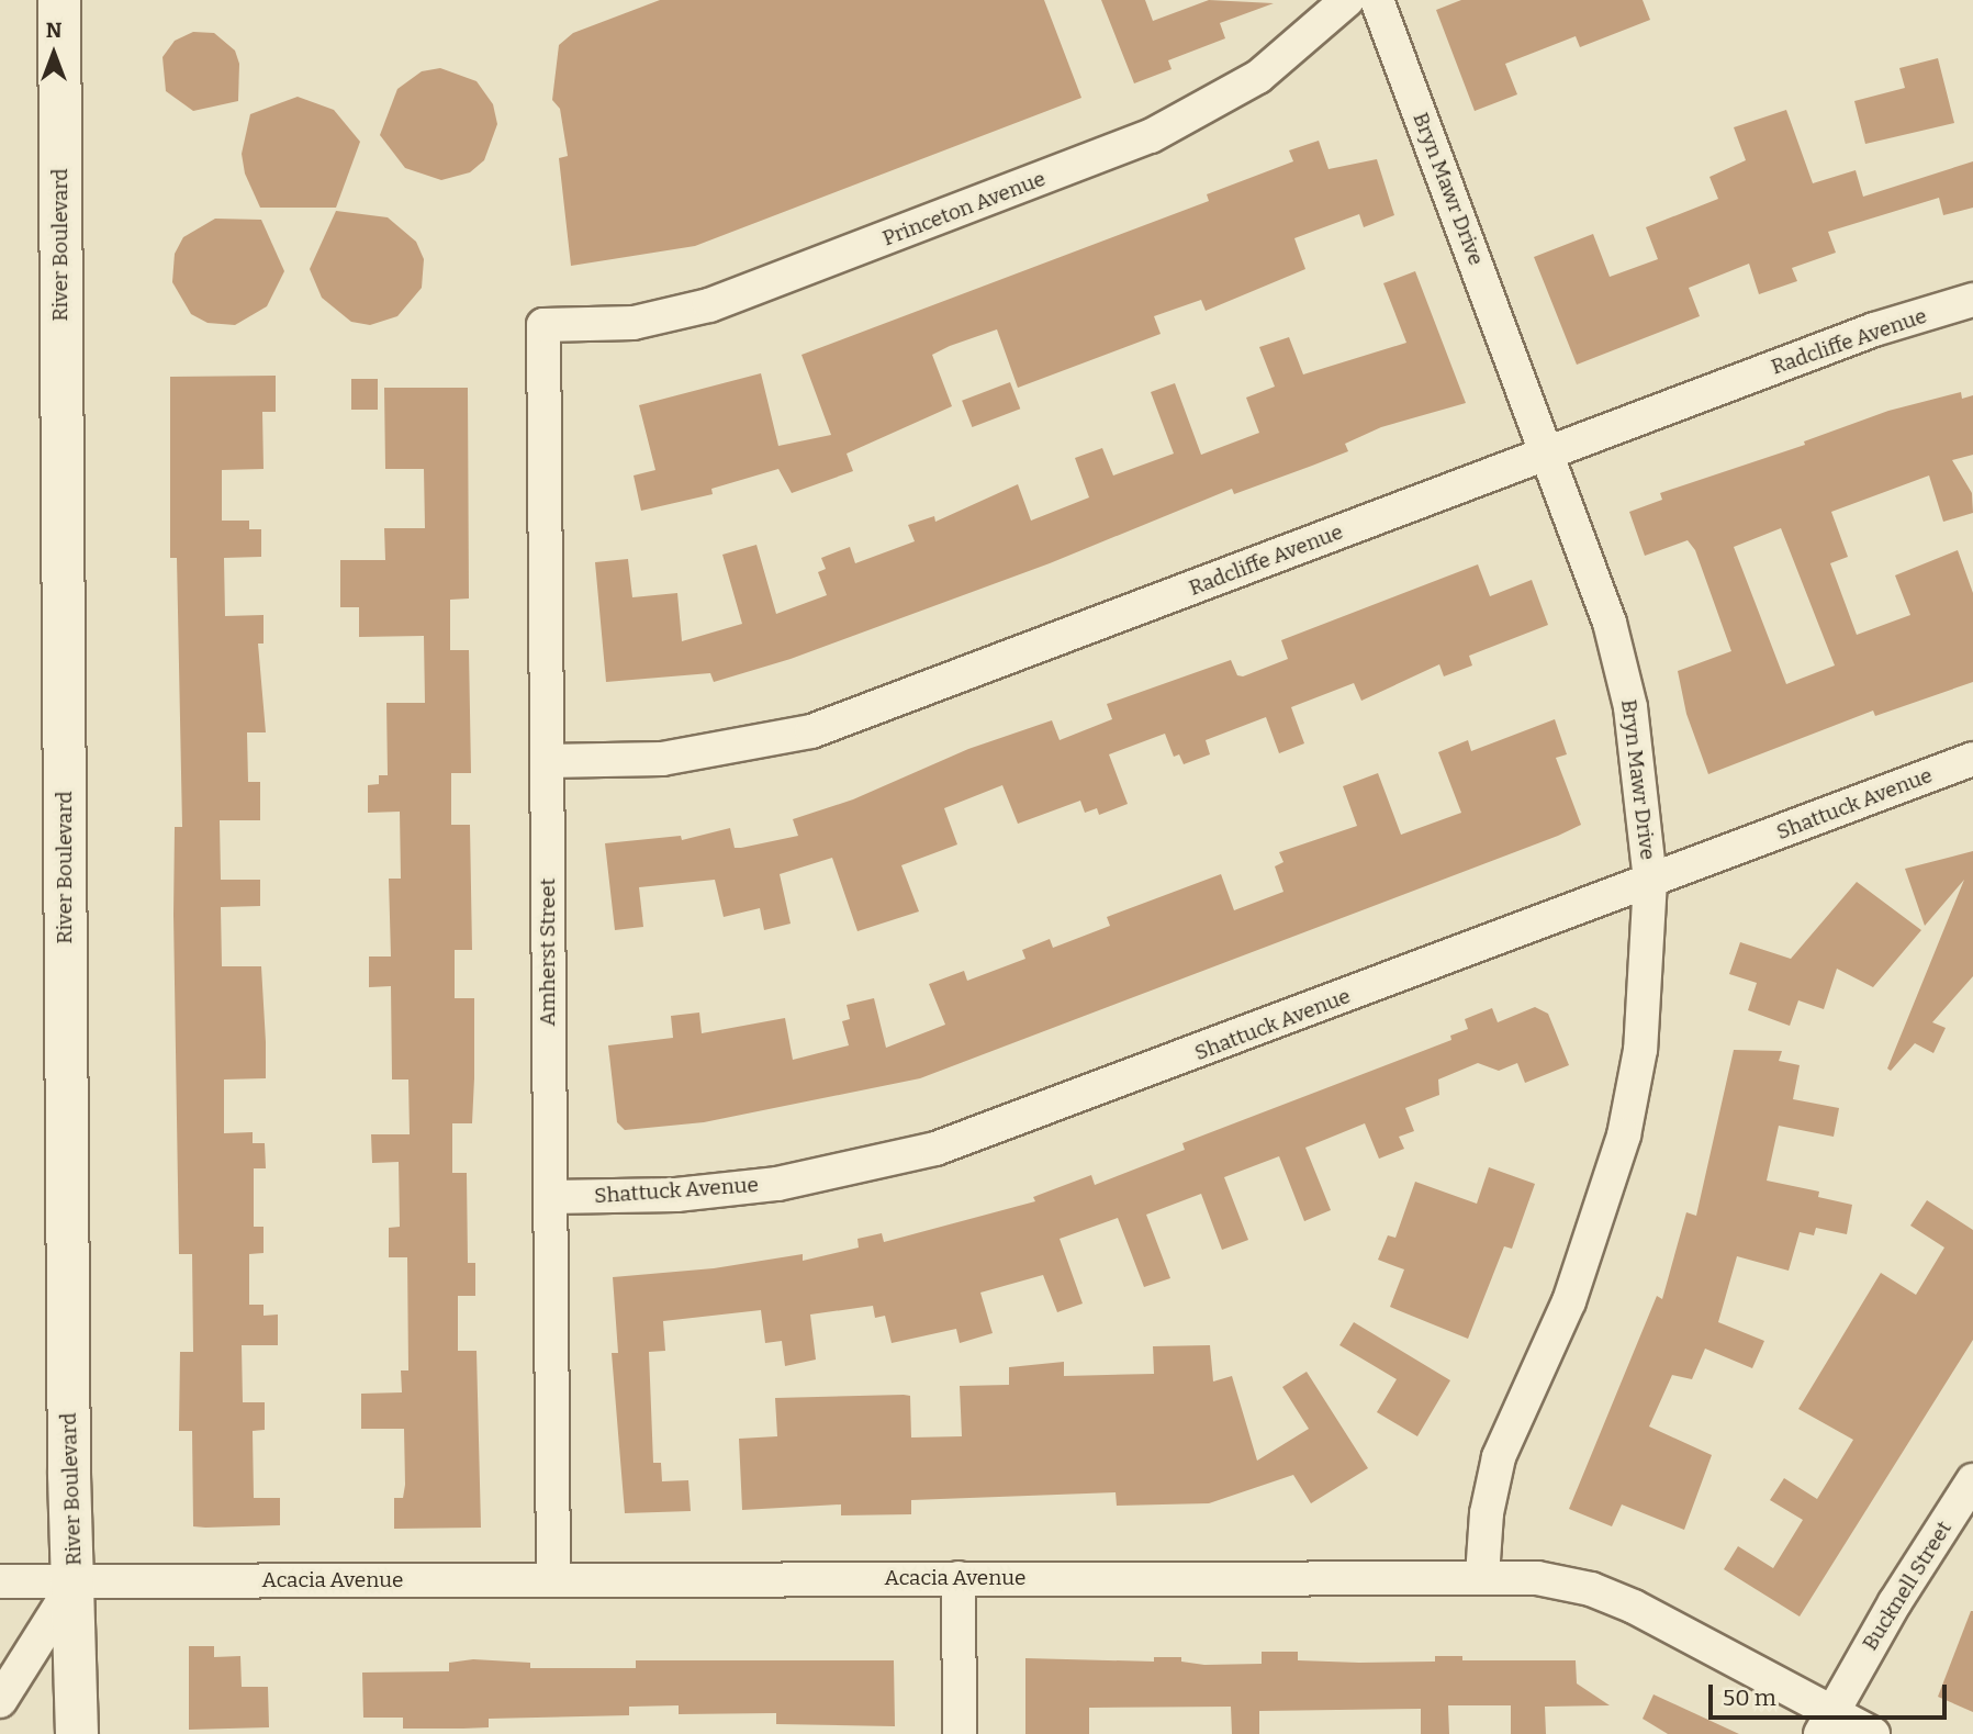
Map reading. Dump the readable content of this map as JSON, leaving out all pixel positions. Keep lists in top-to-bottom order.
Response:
{
  "streets": {
    "main road": ["River Boulevard"],
    "street": [
      "Bryn Mawr Drive",
      "Princeton Avenue",
      "Radcliffe Avenue",
      "Shattuck Avenue",
      "Amherst Street",
      "Acacia Avenue",
      "Bucknell Street"
    ]
  },
  "crossings": [
    ["Bryn Mawr Drive", "Radcliffe Avenue"],
    ["Bryn Mawr Drive", "Shattuck Avenue"],
    ["Bryn Mawr Drive", "Acacia Avenue"],
    ["Princeton Avenue", "Amherst Street"],
    ["River Boulevard", "Acacia Avenue"],
    ["Radcliffe Avenue", "Amherst Street"],
    ["Shattuck Avenue", "Amherst Street"],
    ["Amherst Street", "Acacia Avenue"],
    ["Acacia Avenue", "Bucknell Street"]
  ],
  "scale_bar": "50 m",
  "north": "top"
}
